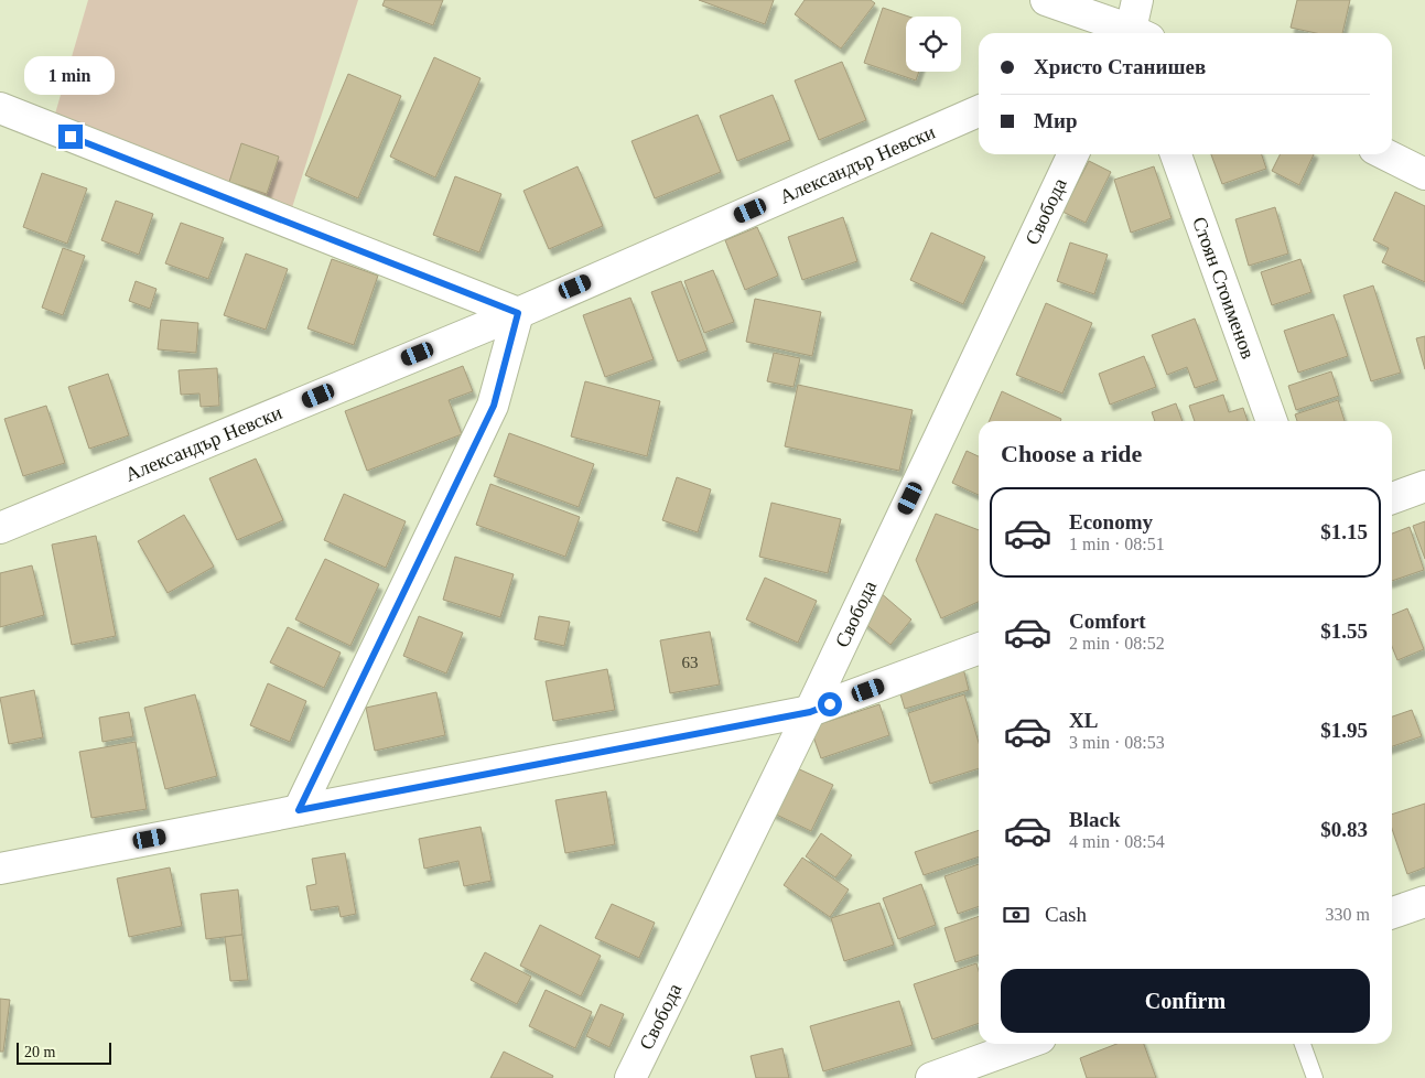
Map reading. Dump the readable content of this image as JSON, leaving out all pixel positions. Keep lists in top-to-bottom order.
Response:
{
  "streets": {
    "street": ["Александър Невски", "Свобода", "Стоян Стоименов"]
  },
  "house_numbers": ["63"],
  "scale_bar": "20 m",
  "page": {
    "banner": ["Христо Станишев", "Мир"],
    "bubble": "1 min",
    "heading": "Choose a ride",
    "list": [
      {
        "name": "Economy",
        "note": "1 min · 08:51",
        "value": "$1.15"
      },
      {
        "name": "Comfort",
        "note": "2 min · 08:52",
        "value": "$1.55"
      },
      {
        "name": "XL",
        "note": "3 min · 08:53",
        "value": "$1.95"
      },
      {
        "name": "Black",
        "note": "4 min · 08:54",
        "value": "$0.83"
      }
    ],
    "pay": ["Cash", "330 m"],
    "buttons": "Confirm",
    "scale": "20 m"
  }
}
